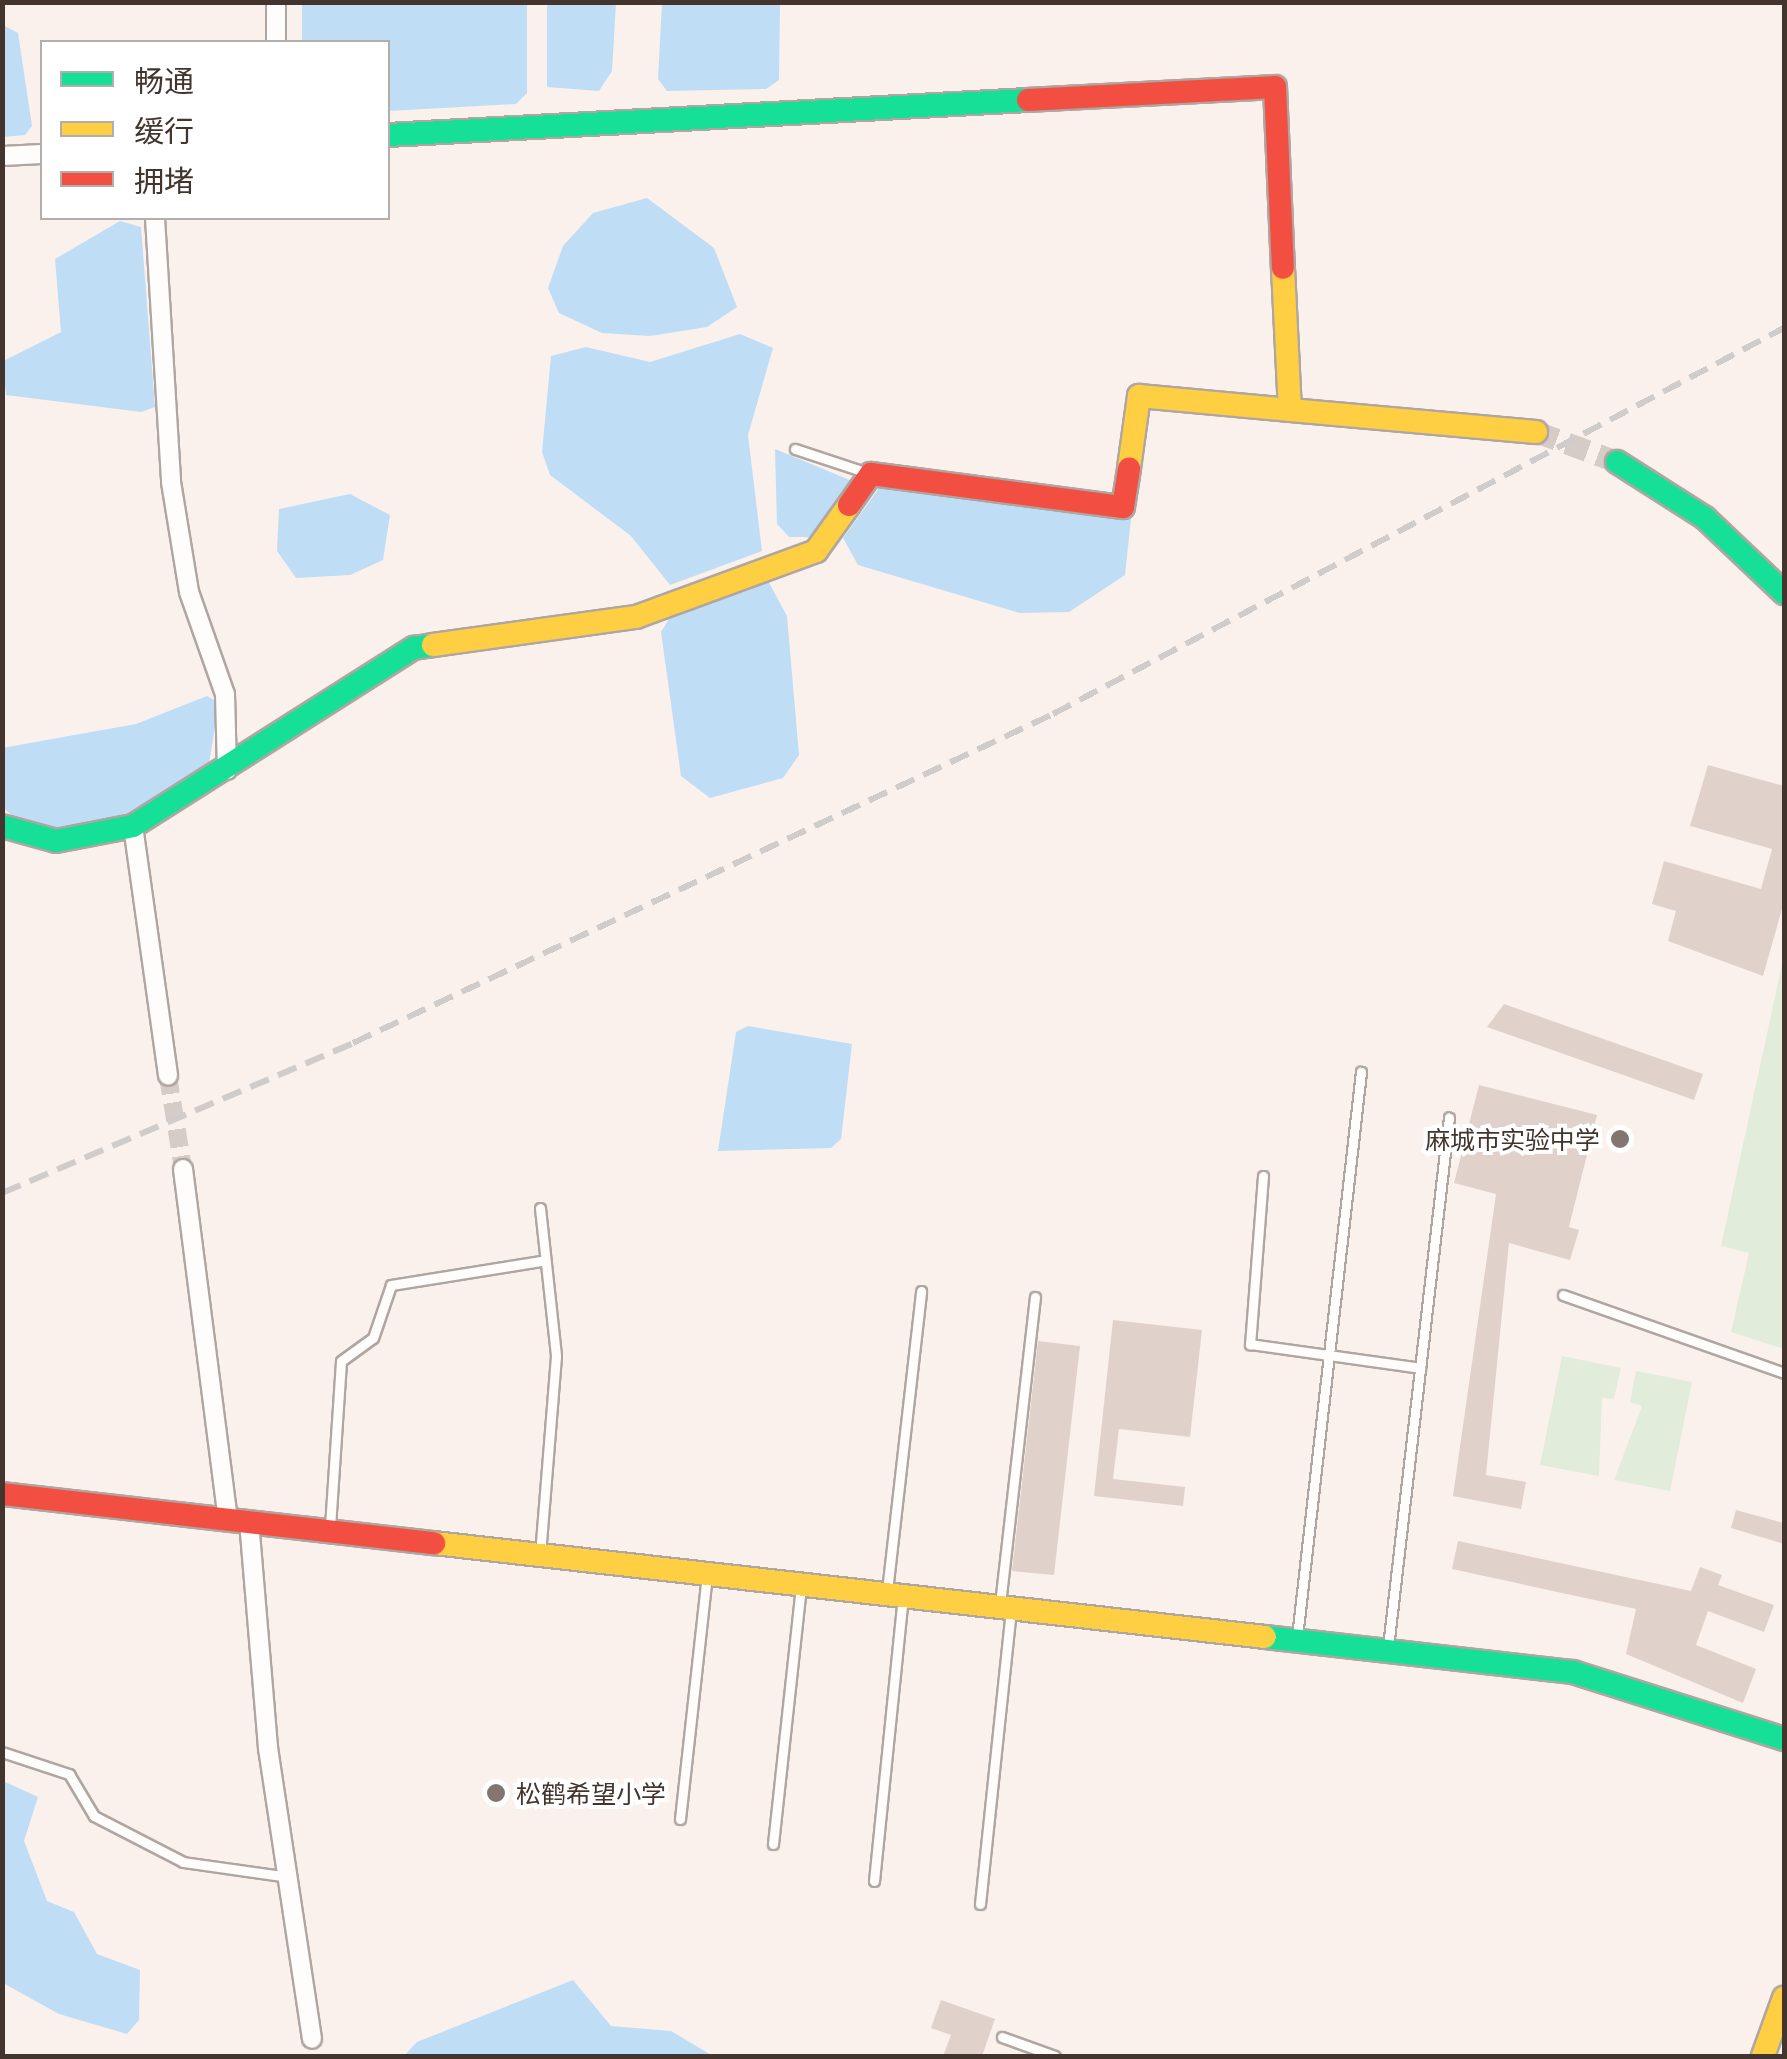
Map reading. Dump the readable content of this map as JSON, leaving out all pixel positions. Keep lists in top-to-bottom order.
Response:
{
  "places": ["麻城市实验中学", "松鹤希望小学"],
  "legend": ["畅通", "缓行", "拥堵"]
}
